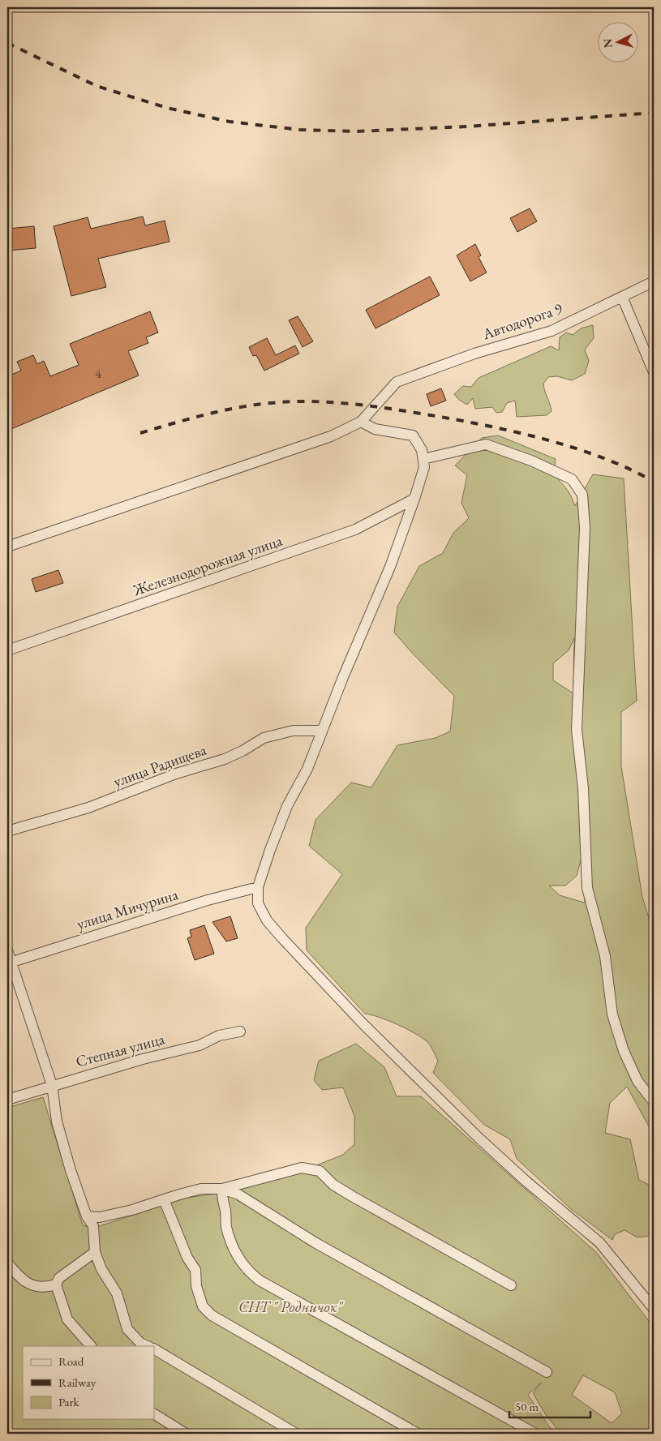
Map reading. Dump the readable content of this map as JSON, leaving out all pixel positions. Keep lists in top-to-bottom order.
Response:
{
  "streets": {
    "street": [
      "Автодорога 9",
      "Железнодорожная улица",
      "улица Радищева",
      "улица Мичурина",
      "Степная улица"
    ]
  },
  "parks": ["СНТ \" Родничок\""],
  "house_numbers": ["4"],
  "legend": ["Road", "Railway", "Park"],
  "scale_bar": "50 m",
  "north": "left"
}
